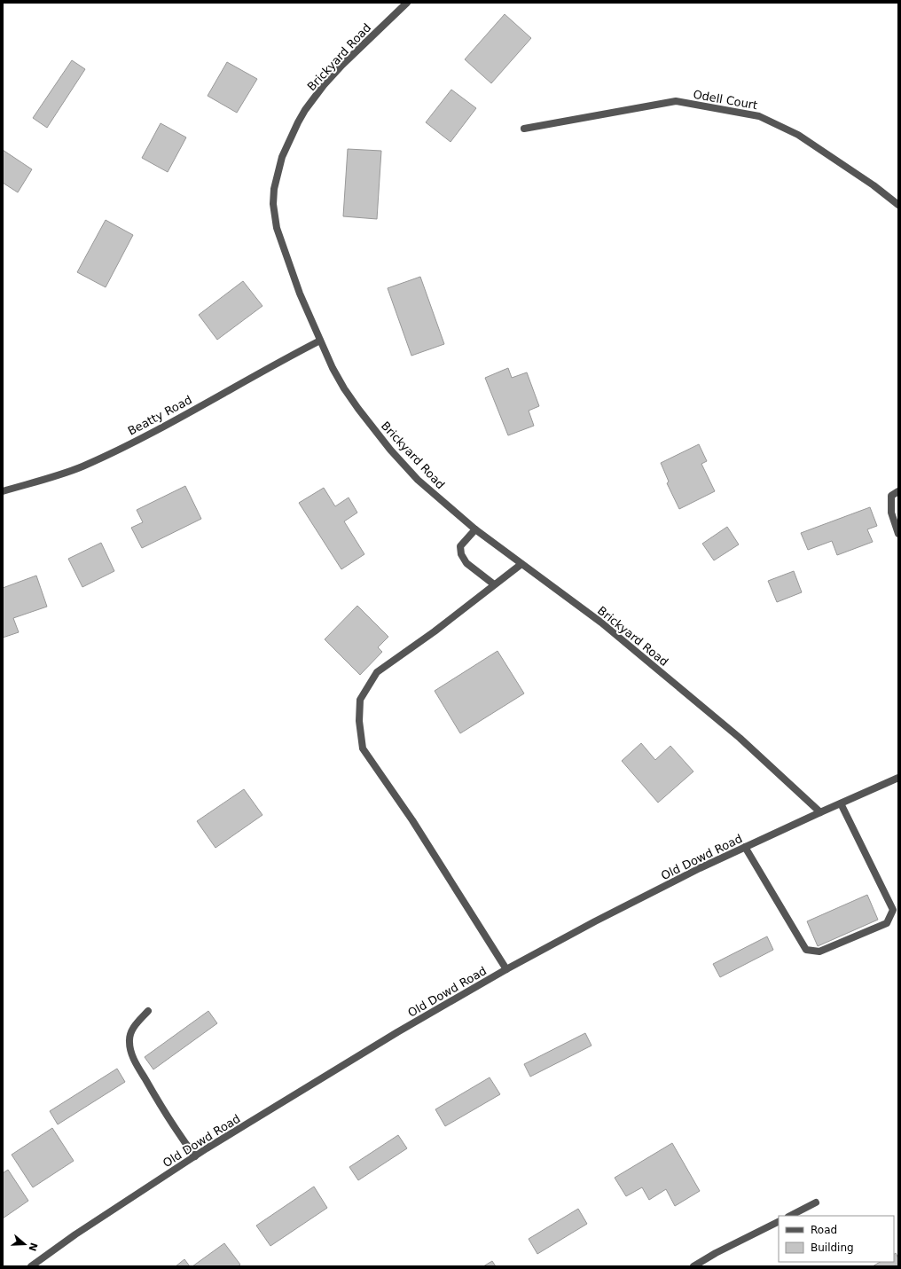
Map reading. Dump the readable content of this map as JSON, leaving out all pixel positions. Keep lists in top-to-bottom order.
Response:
{
  "streets": {
    "street": [
      "Brickyard Road",
      "Odell Court",
      "Beatty Road",
      "Old Dowd Road"
    ]
  },
  "crossings": [
    ["Brickyard Road", "Beatty Road"],
    ["Brickyard Road", "Old Dowd Road"]
  ],
  "legend": ["Road", "Building"],
  "north": "right"
}
